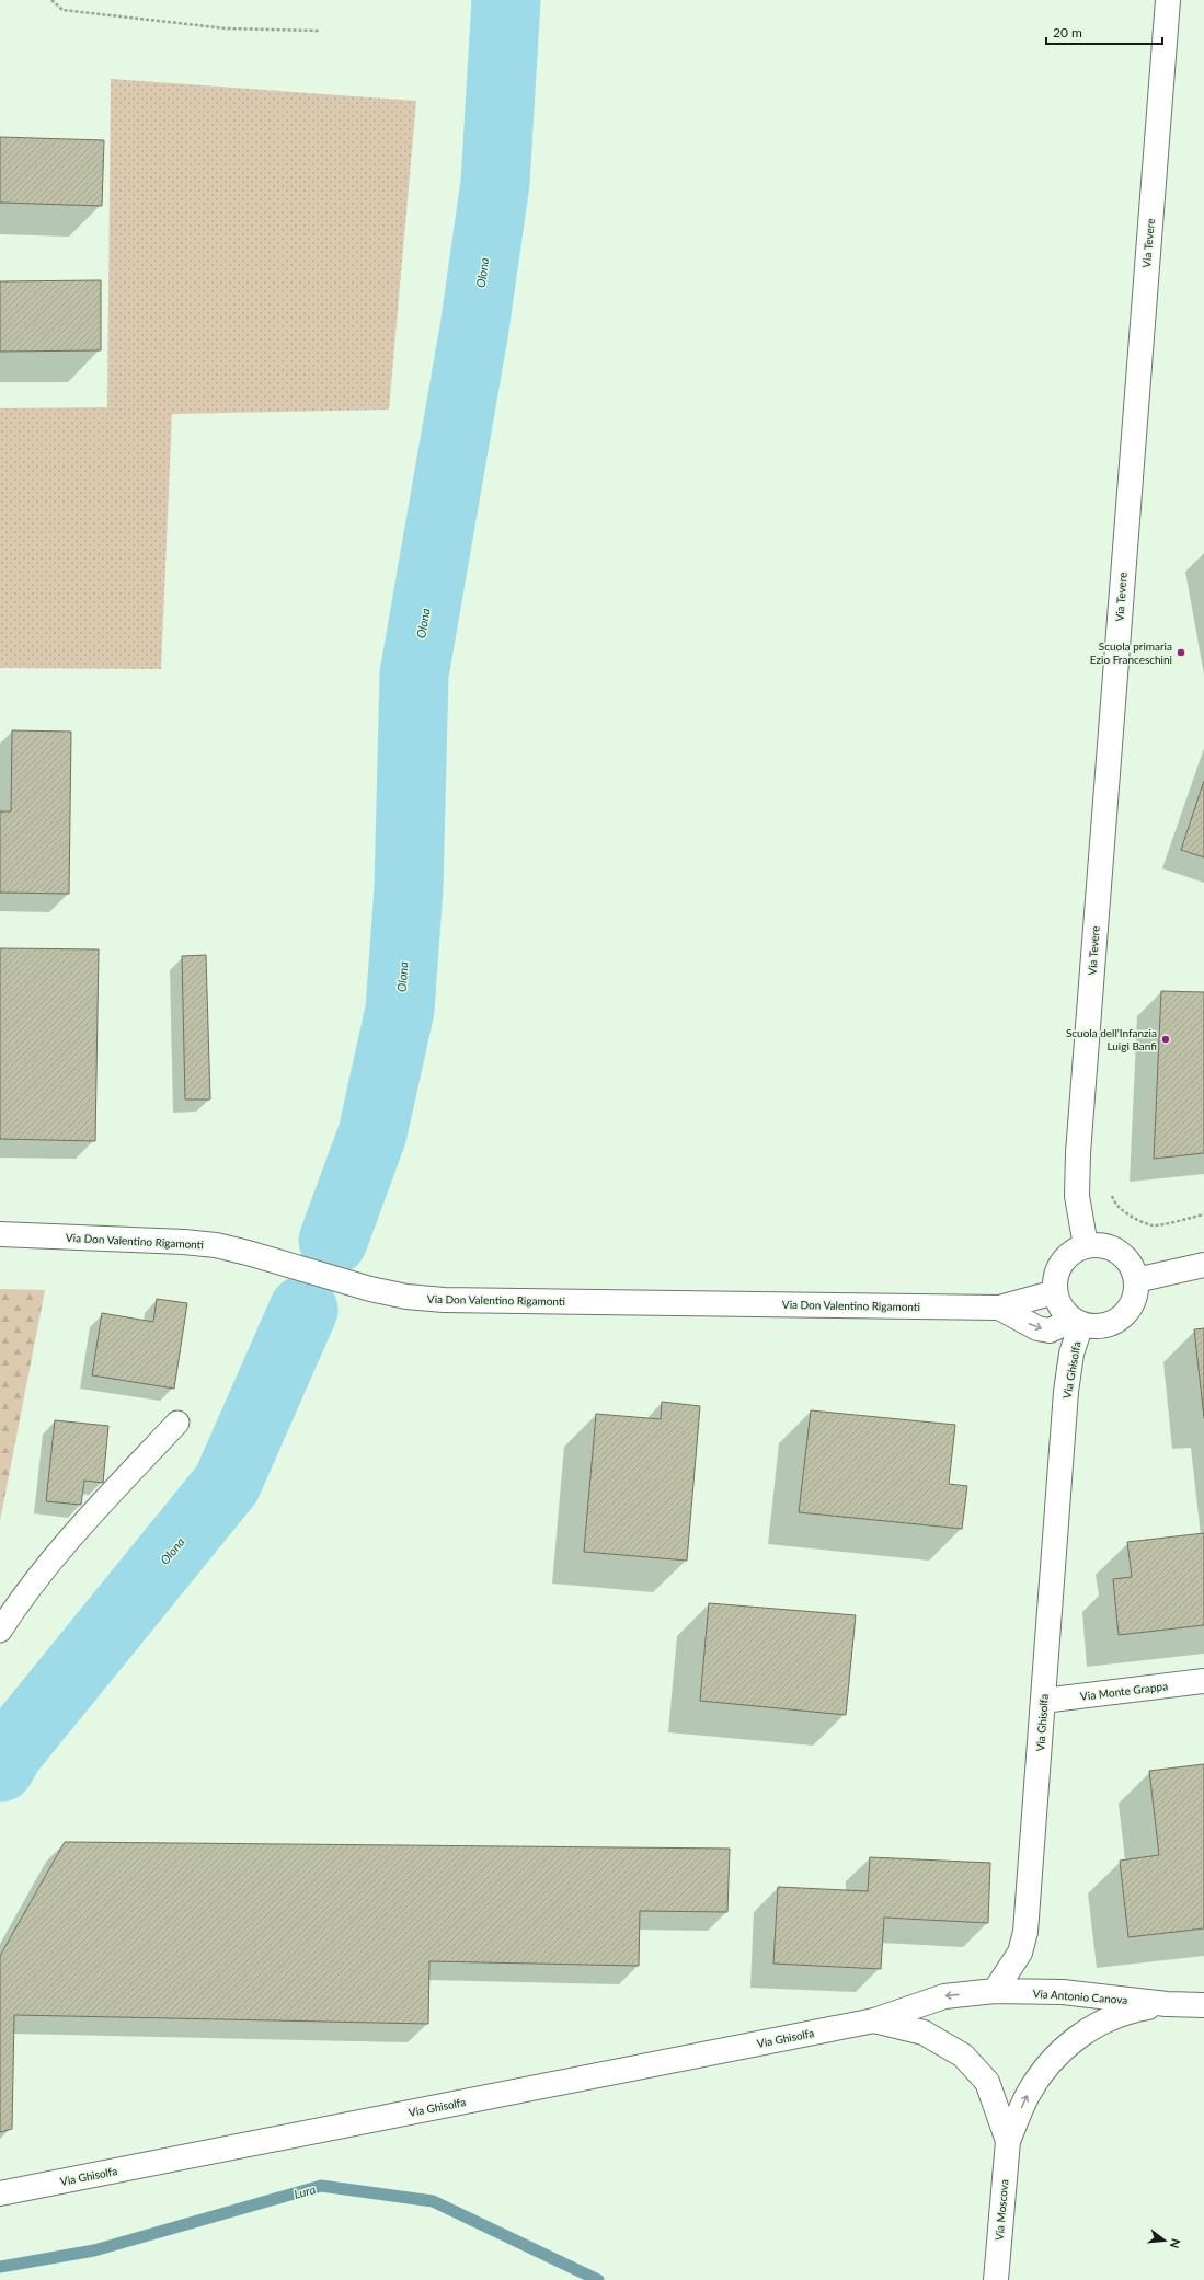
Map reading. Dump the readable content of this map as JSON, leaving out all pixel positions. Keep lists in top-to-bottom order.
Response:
{
  "streets": {
    "street": [
      "Via Tevere",
      "Via Don Valentino Rigamonti",
      "Via Ghisolfa",
      "Via Monte Grappa",
      "Via Antonio Canova",
      "Via Moscova"
    ]
  },
  "crossings": [
    ["Via Tevere", "Via Don Valentino Rigamonti"],
    ["Via Tevere", "Via Ghisolfa"],
    ["Via Don Valentino Rigamonti", "Via Ghisolfa"],
    ["Via Ghisolfa", "Via Monte Grappa"],
    ["Via Ghisolfa", "Via Antonio Canova"],
    ["Via Ghisolfa", "Via Moscova"],
    ["Via Antonio Canova", "Via Moscova"]
  ],
  "one_way": ["Via Antonio Canova"],
  "water": ["Olona", "Lura"],
  "places": ["Scuola primaria Ezio Franceschini", "Scuola dell'Infanzia Luigi Banfi"],
  "scale_bar": "20 m",
  "north": "right"
}
